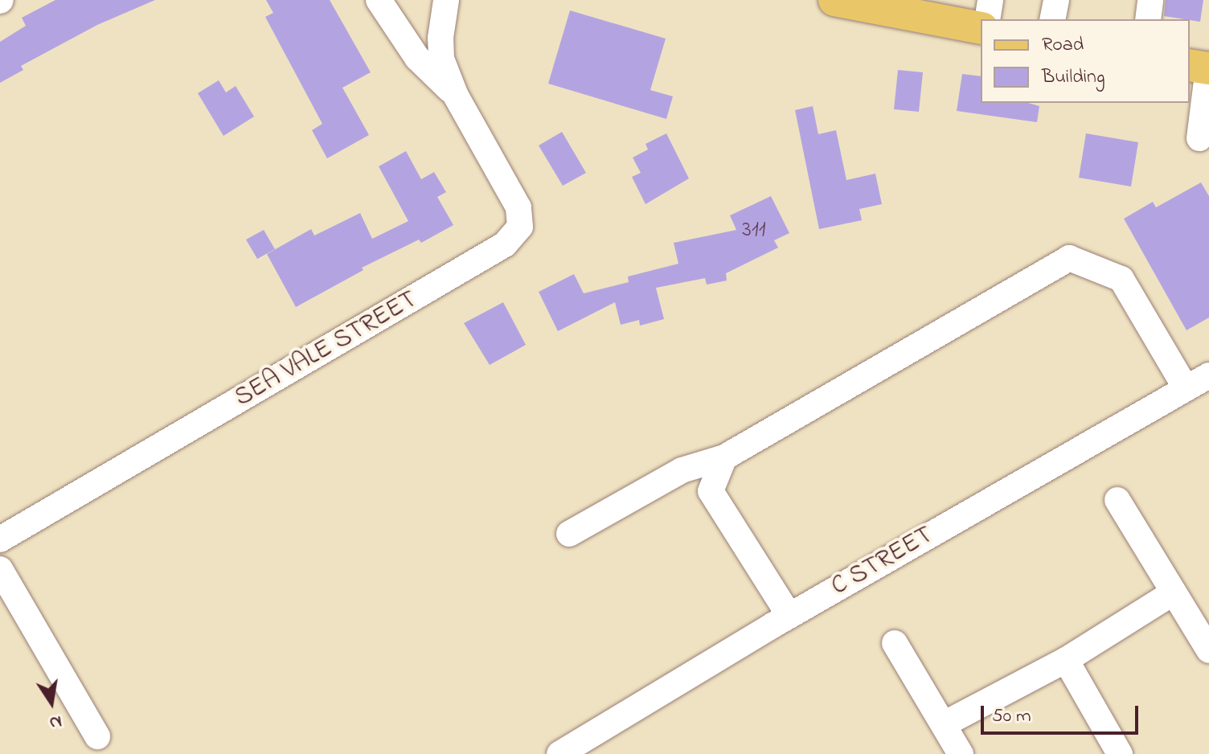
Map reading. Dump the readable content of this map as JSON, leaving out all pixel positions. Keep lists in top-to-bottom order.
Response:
{
  "streets": {
    "street": ["SEA VALE STREET", "C STREET"]
  },
  "house_numbers": ["311"],
  "legend": ["Road", "Building"],
  "scale_bar": "50 m",
  "north": "bottom"
}
